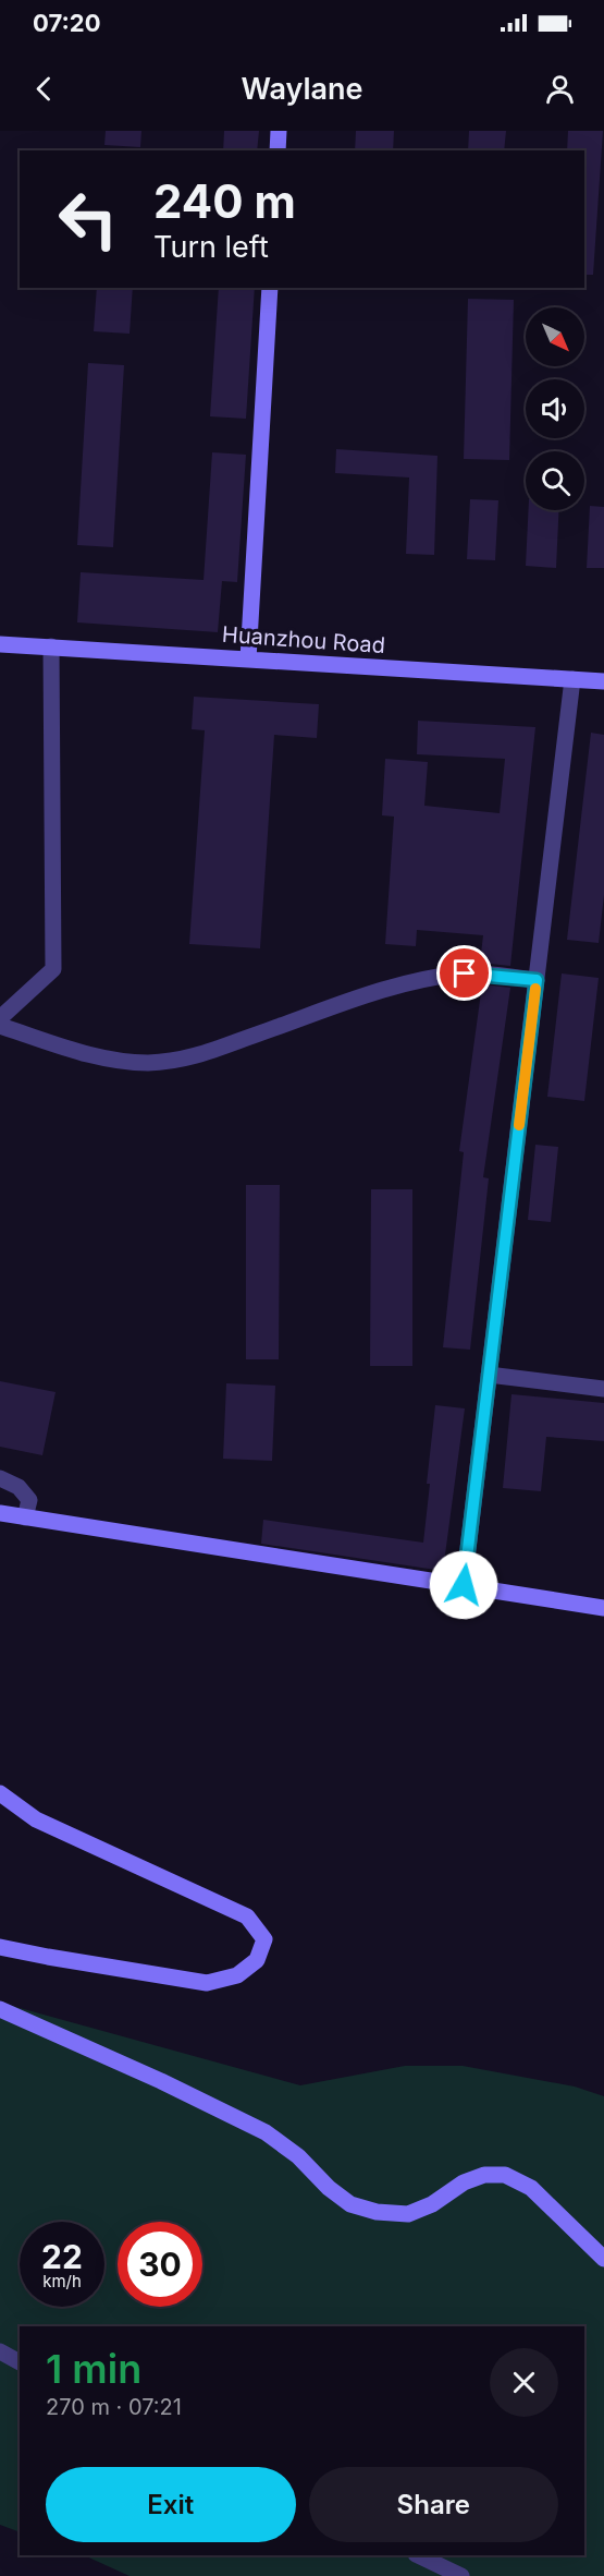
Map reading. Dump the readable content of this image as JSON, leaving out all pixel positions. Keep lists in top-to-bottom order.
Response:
{
  "streets": {
    "street": ["Huanzhou Road"]
  },
  "north": "bottom right",
  "page": {
    "status": "07:20",
    "header": "Waylane",
    "turn": ["240 m", "Turn left"],
    "speed": "22 km/h",
    "limit": "30",
    "heading": ["1 min", "270 m · 07:21"],
    "buttons": ["Exit", "Share"]
  }
}
